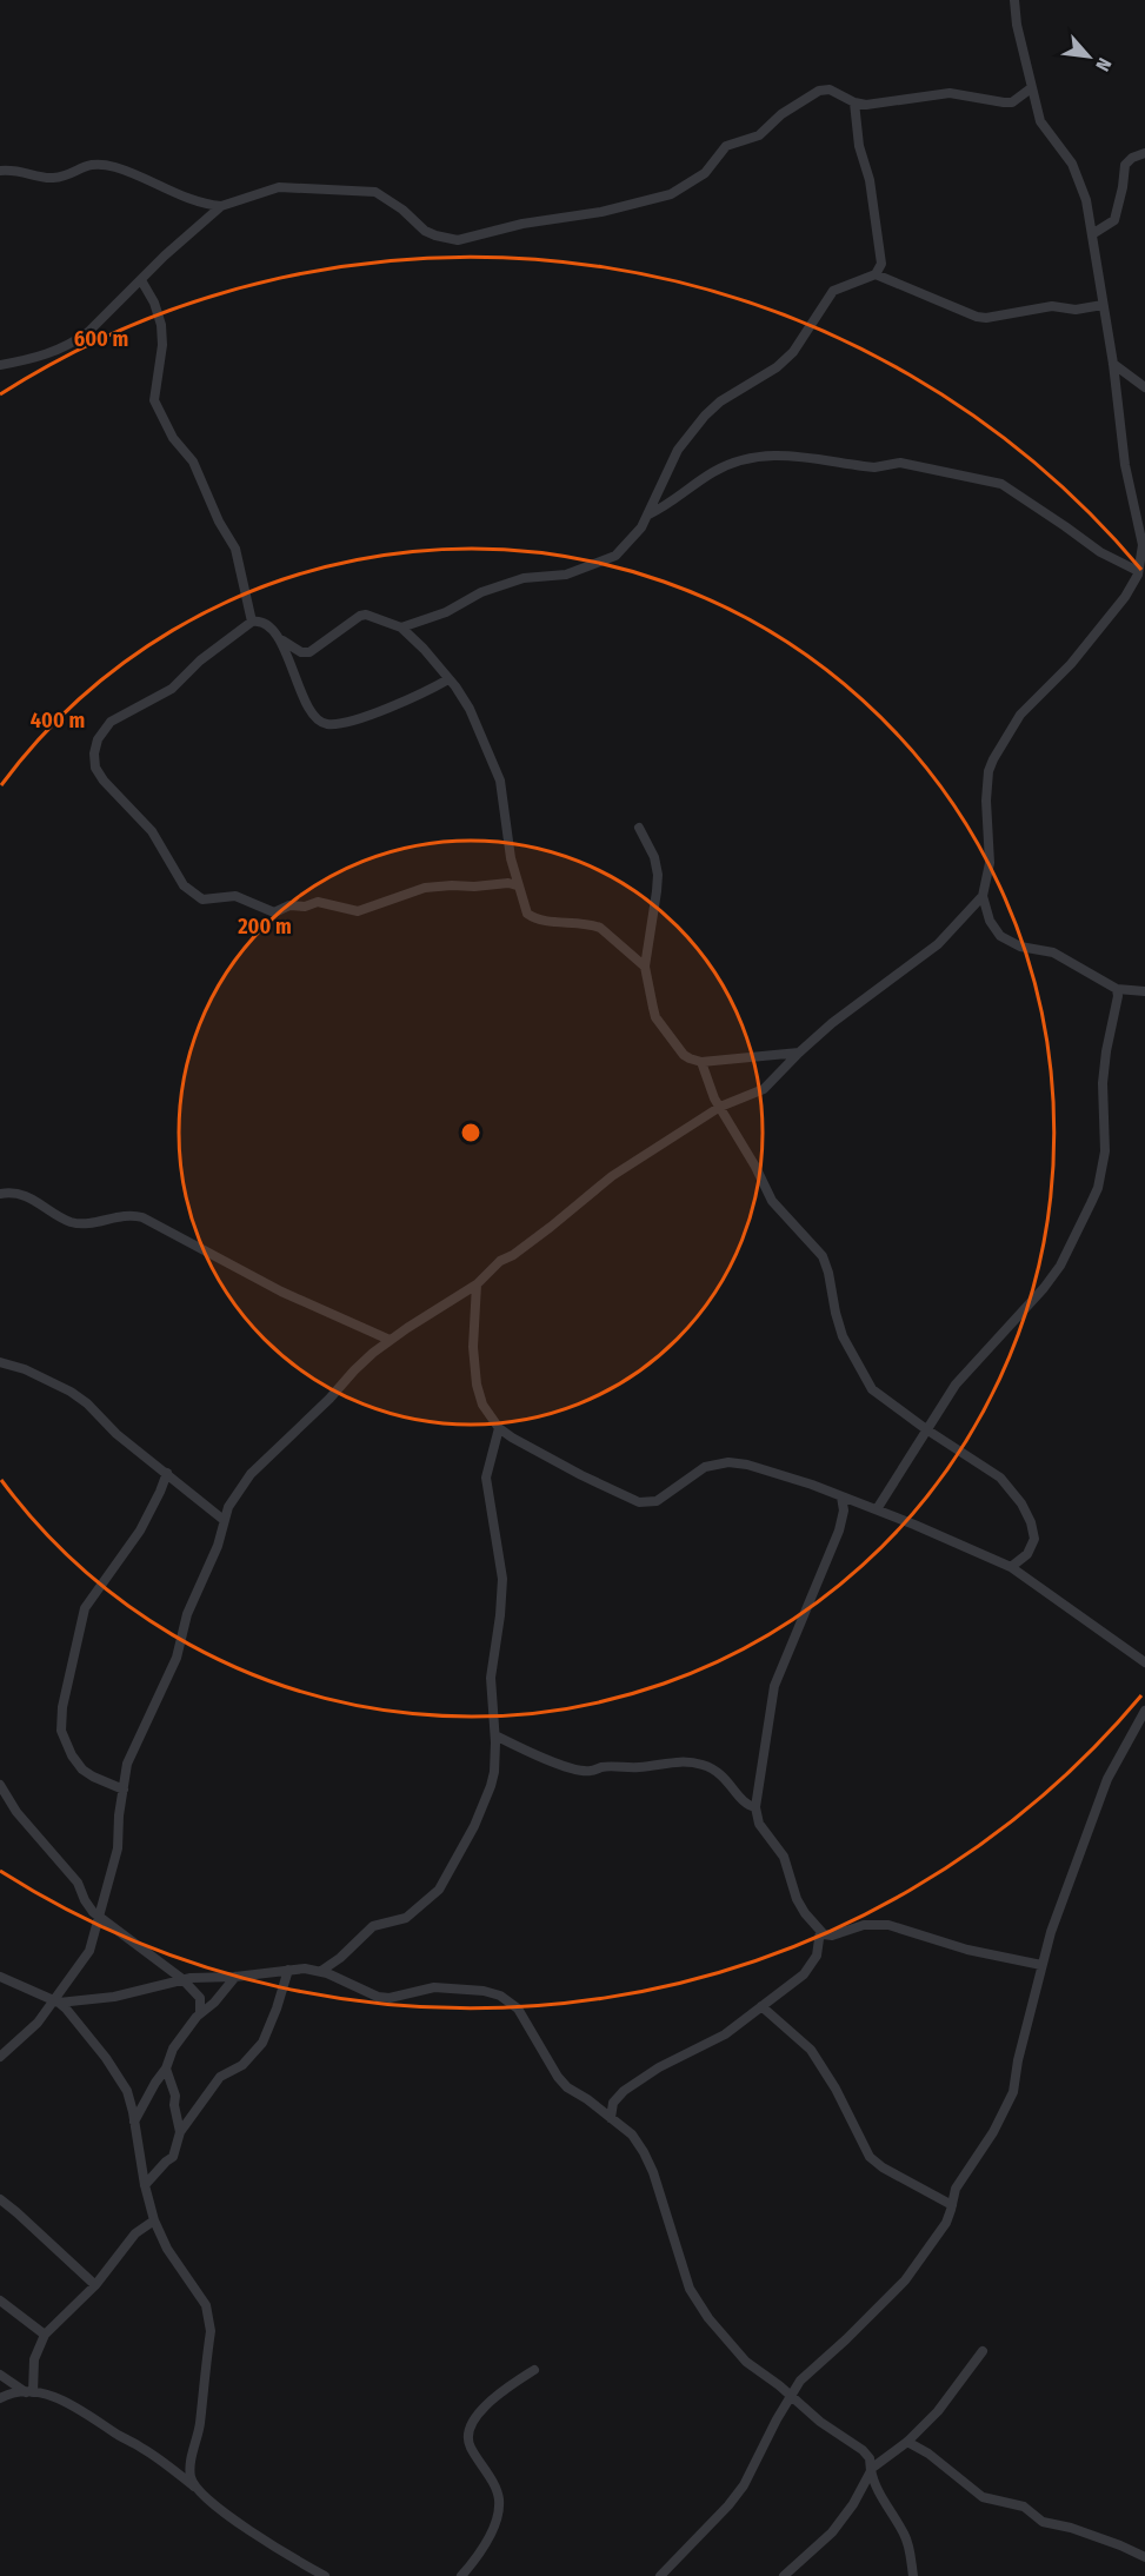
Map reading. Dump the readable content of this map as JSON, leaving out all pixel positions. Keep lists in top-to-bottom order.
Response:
{
  "north": "bottom right",
  "rings": ["600 m", "400 m", "200 m"]
}
